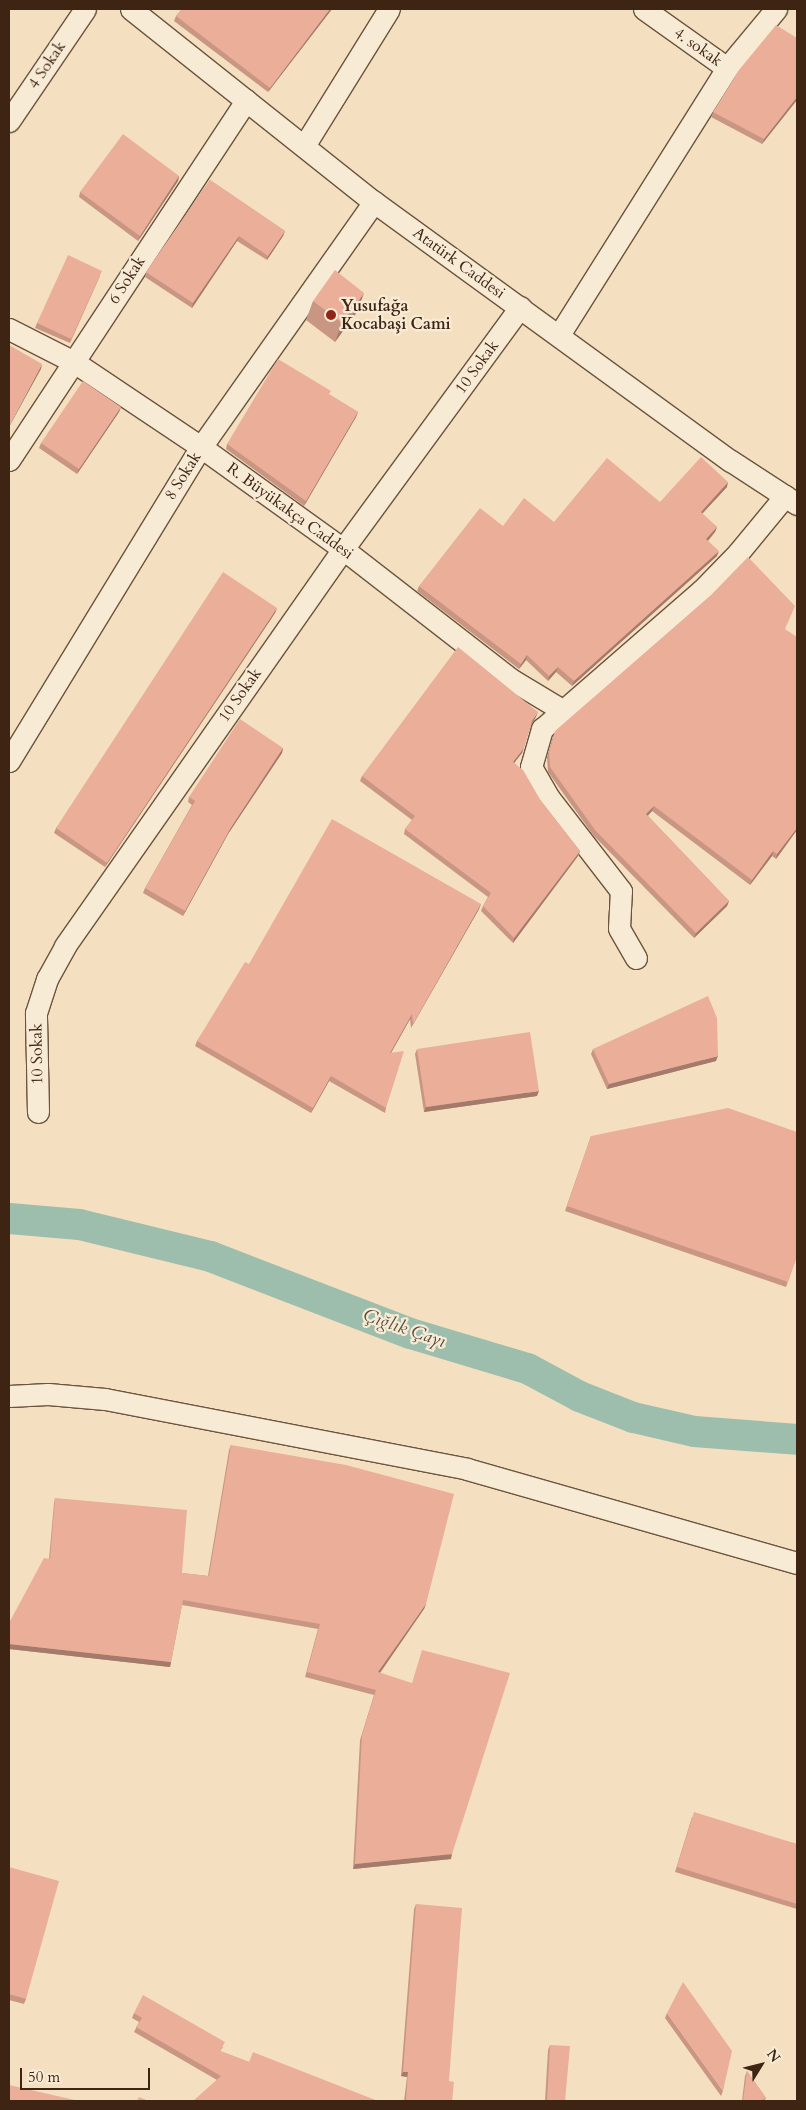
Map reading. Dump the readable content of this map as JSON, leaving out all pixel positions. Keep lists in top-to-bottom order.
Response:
{
  "streets": {
    "street": [
      "4. sokak",
      "4 Sokak",
      "Atatürk Caddesi",
      "6 Sokak",
      "10 Sokak",
      "8 Sokak",
      "R. Büyükakça Caddesi"
    ]
  },
  "crossings": [
    ["Atatürk Caddesi", "6 Sokak"],
    ["Atatürk Caddesi", "10 Sokak"],
    ["Atatürk Caddesi", "8 Sokak"],
    ["6 Sokak", "R. Büyükakça Caddesi"],
    ["10 Sokak", "R. Büyükakça Caddesi"],
    ["8 Sokak", "R. Büyükakça Caddesi"]
  ],
  "water": ["Çığlık Çayı"],
  "places": ["Yusufağa Kocabaşi Cami"],
  "scale_bar": "50 m",
  "north": "top right"
}
